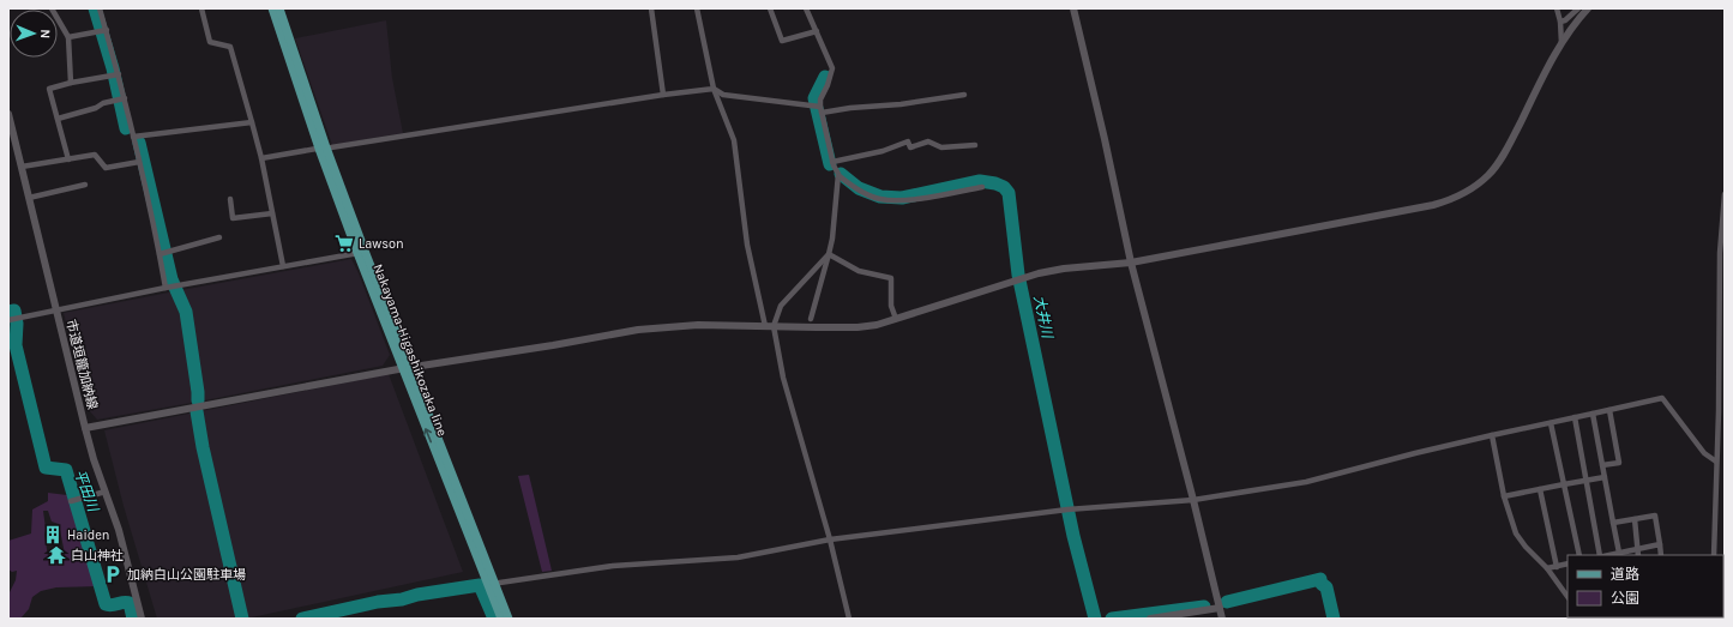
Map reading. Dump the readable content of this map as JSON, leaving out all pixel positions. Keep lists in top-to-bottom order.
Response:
{
  "streets": {
    "main road": ["Nakayama-Higashikozaka line"],
    "street": ["市道垣籠加納線"]
  },
  "water": ["大井川", "平田川"],
  "places": {
    "supermarket": ["Lawson"],
    "building": ["Haiden"],
    "temple": ["白山神社"],
    "parking": ["加納白山公園駐車場"]
  },
  "legend": ["道路", "公園"],
  "north": "right"
}
